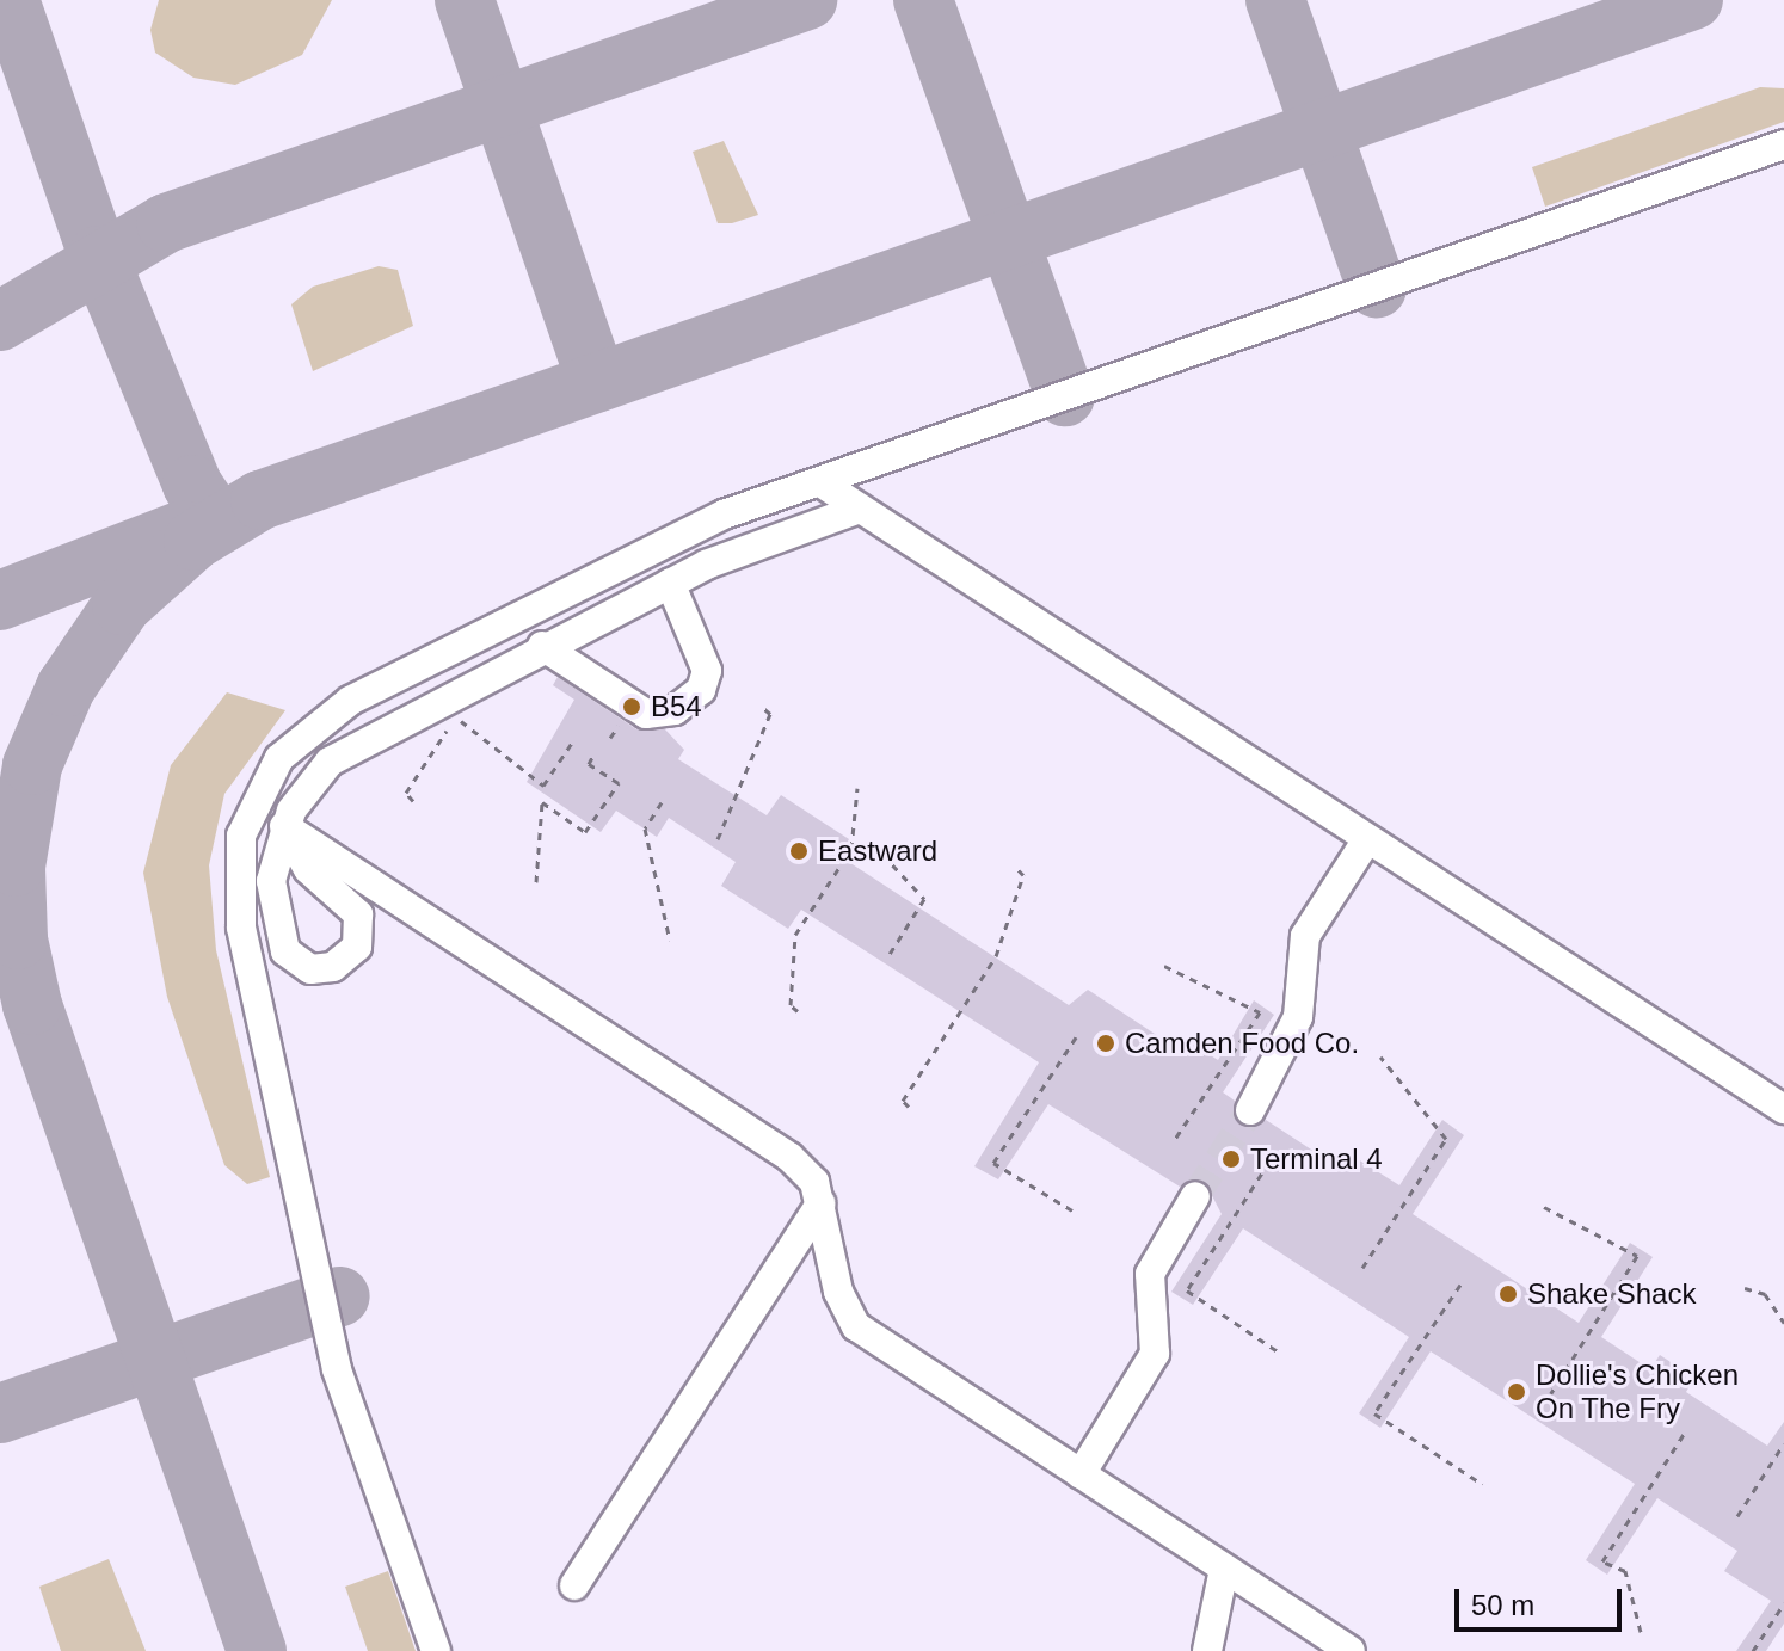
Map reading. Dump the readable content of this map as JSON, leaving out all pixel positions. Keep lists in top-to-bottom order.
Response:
{
  "places": [
    "B54",
    "Eastward",
    "Camden Food Co.",
    "Terminal 4",
    "Shake Shack",
    "Dollie's Chicken On The Fry"
  ],
  "scale_bar": "50 m"
}
